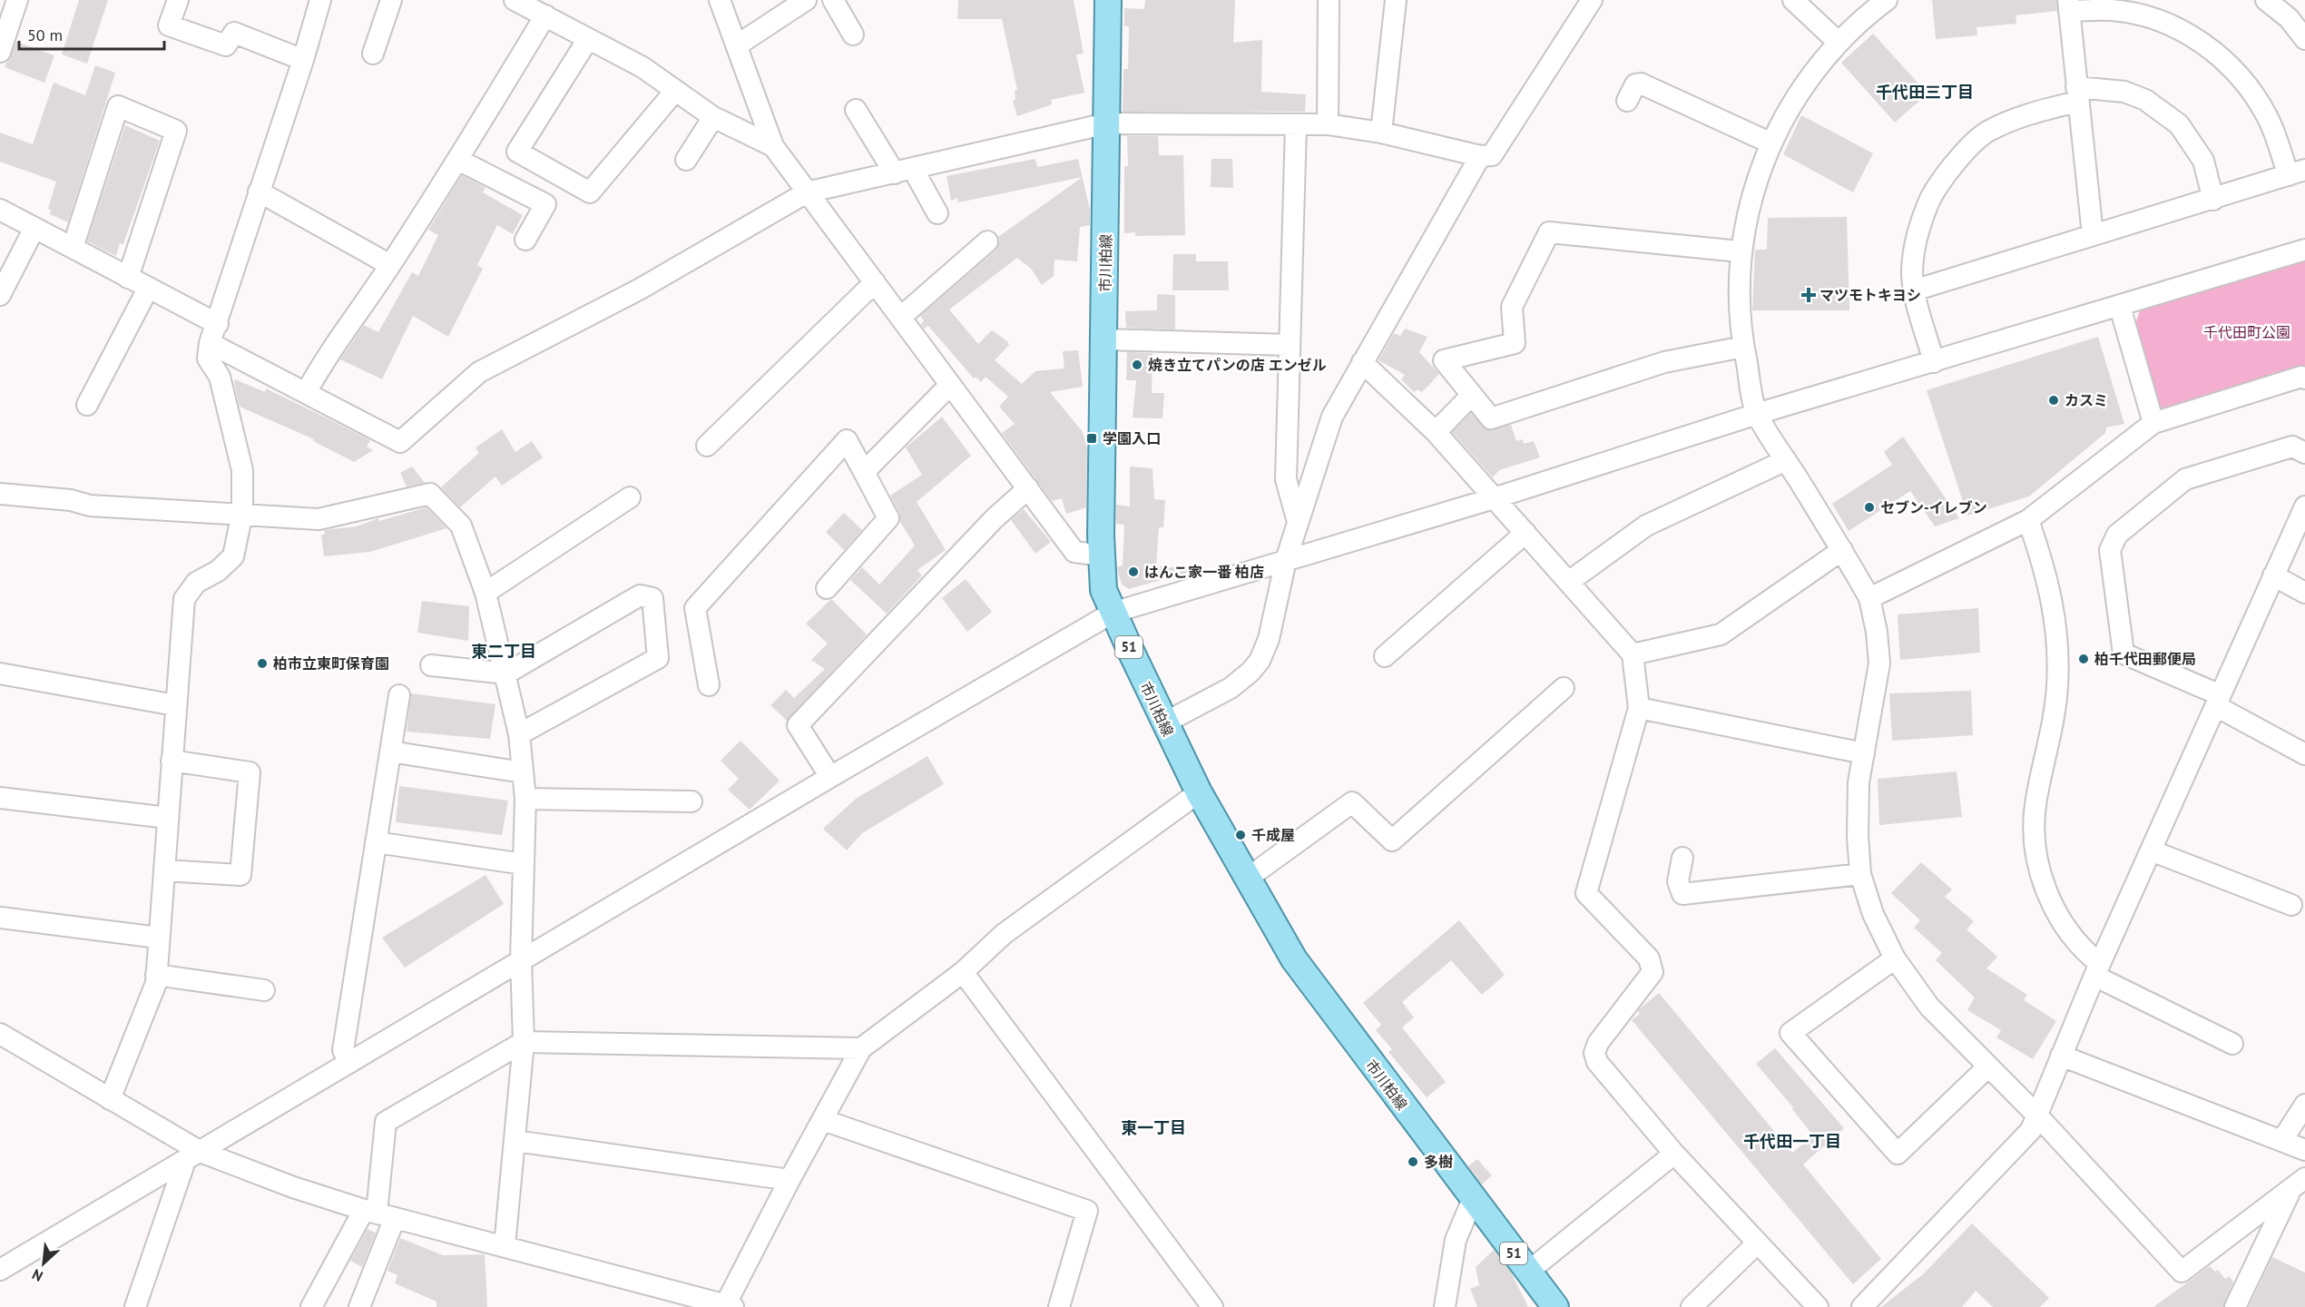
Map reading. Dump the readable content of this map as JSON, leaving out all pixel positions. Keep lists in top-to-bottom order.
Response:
{
  "streets": {
    "main road": ["市川柏線", "51"]
  },
  "districts": [
    "千代田三丁目",
    "東二丁目",
    "東一丁目",
    "千代田一丁目"
  ],
  "parks": ["千代田町公園"],
  "places": {
    "health": ["マツモトキヨシ"],
    "other": [
      "焼き立てパンの店 エンゼル",
      "カスミ",
      "セブン-イレブン",
      "はんこ家一番 柏店",
      "柏千代田郵便局",
      "柏市立東町保育園",
      "千成屋",
      "多樹"
    ],
    "transit": ["学園入口"]
  },
  "scale_bar": "50 m",
  "north": "bottom left"
}
